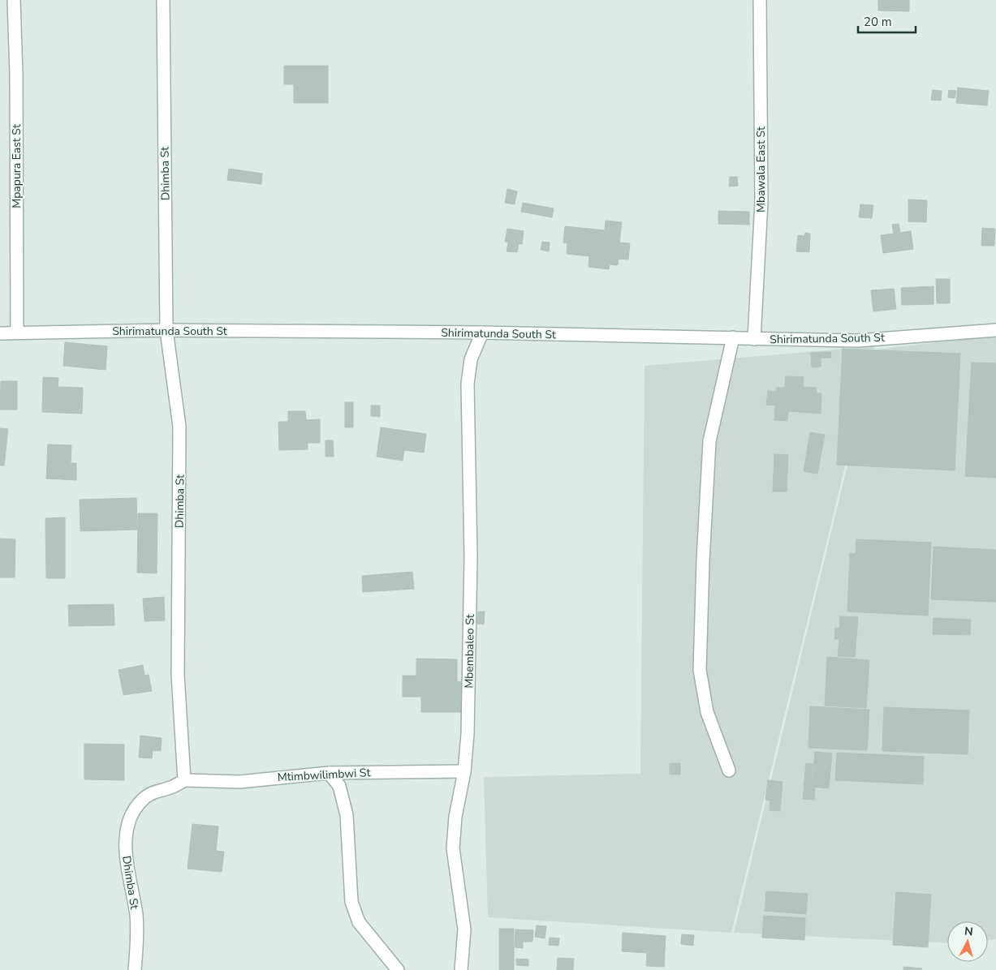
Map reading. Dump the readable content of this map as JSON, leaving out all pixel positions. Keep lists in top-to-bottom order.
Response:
{
  "streets": {
    "street": [
      "Mpapura East St",
      "Mbawala East St",
      "Dhimba St",
      "Shirimatunda South St",
      "Mbembaleo St",
      "Mtimbwilimbwi St"
    ]
  },
  "crossings": [
    ["Mpapura East St", "Shirimatunda South St"],
    ["Mbawala East St", "Shirimatunda South St"],
    ["Dhimba St", "Shirimatunda South St"],
    ["Dhimba St", "Mtimbwilimbwi St"],
    ["Shirimatunda South St", "Mbembaleo St"],
    ["Mbembaleo St", "Mtimbwilimbwi St"]
  ],
  "scale_bar": "20 m",
  "north": "top"
}
